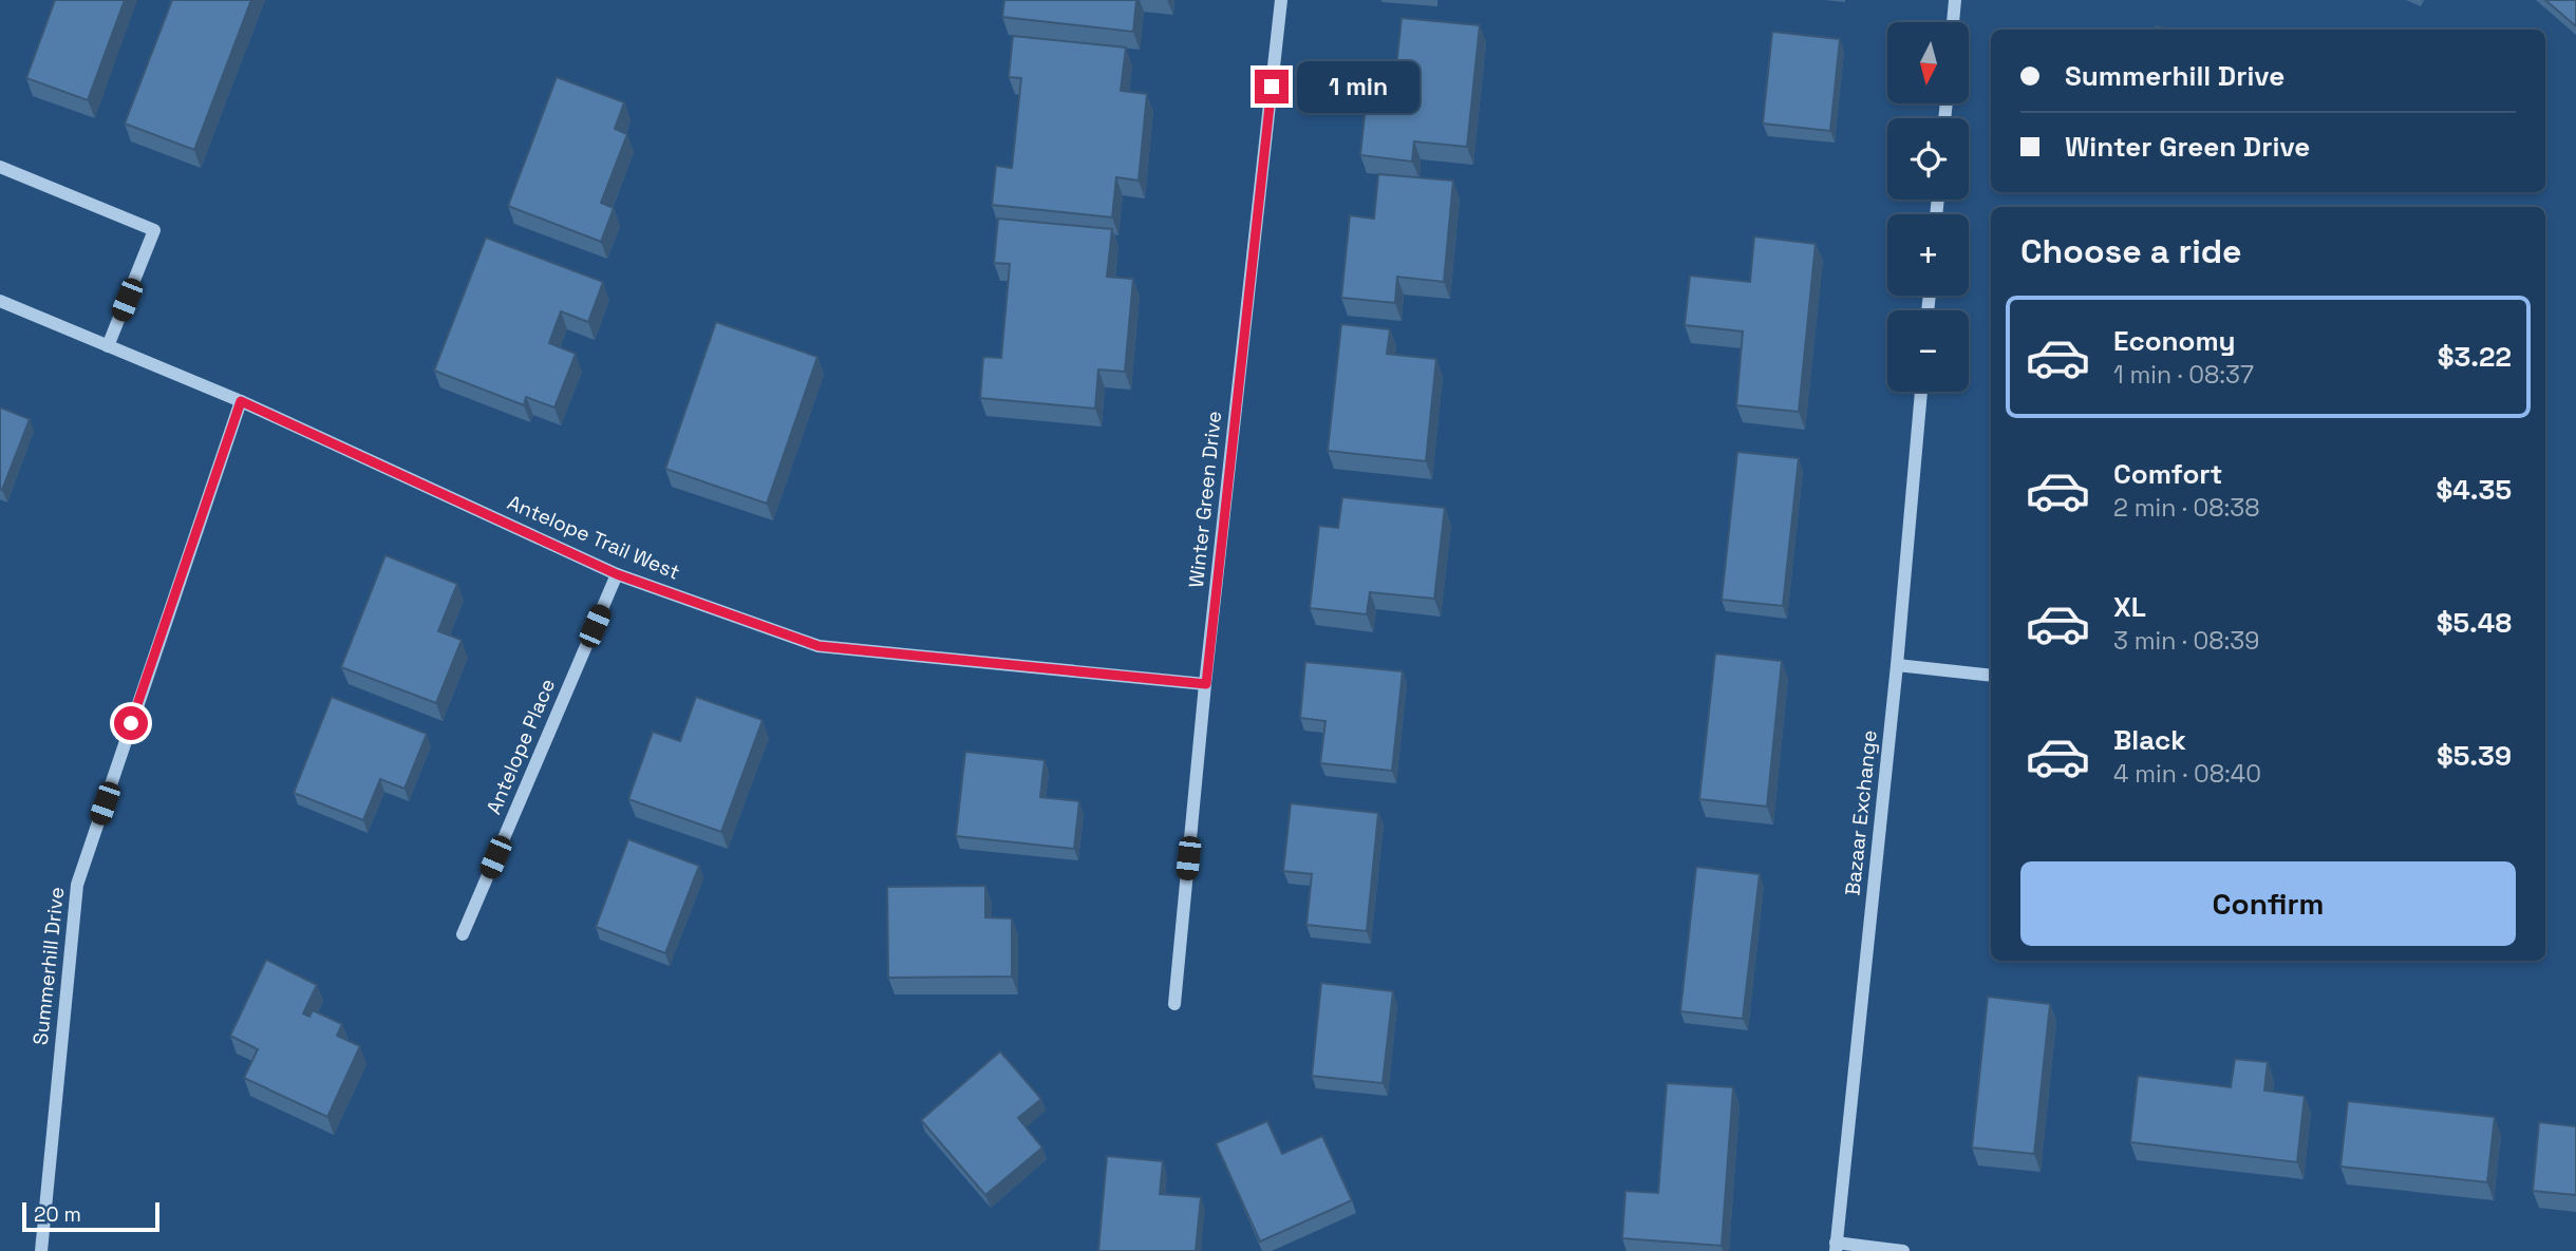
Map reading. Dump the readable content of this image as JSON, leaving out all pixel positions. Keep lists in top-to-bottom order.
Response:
{
  "streets": {
    "street": [
      "Winter Green Drive",
      "Antelope Trail West",
      "Antelope Place",
      "Bazaar Exchange",
      "Summerhill Drive"
    ]
  },
  "crossings": [
    ["Winter Green Drive", "Antelope Trail West"],
    ["Antelope Trail West", "Antelope Place"],
    ["Antelope Trail West", "Summerhill Drive"]
  ],
  "scale_bar": "20 m",
  "north": "bottom",
  "page": {
    "map_buttons": ["+", "−"],
    "banner": ["Summerhill Drive", "Winter Green Drive"],
    "bubble": "1 min",
    "heading": "Choose a ride",
    "list": [
      {
        "name": "Economy",
        "note": "1 min · 08:37",
        "value": "$3.22"
      },
      {
        "name": "Comfort",
        "note": "2 min · 08:38",
        "value": "$4.35"
      },
      {
        "name": "XL",
        "note": "3 min · 08:39",
        "value": "$5.48"
      },
      {
        "name": "Black",
        "note": "4 min · 08:40",
        "value": "$5.39"
      }
    ],
    "buttons": "Confirm",
    "scale": "20 m"
  }
}
